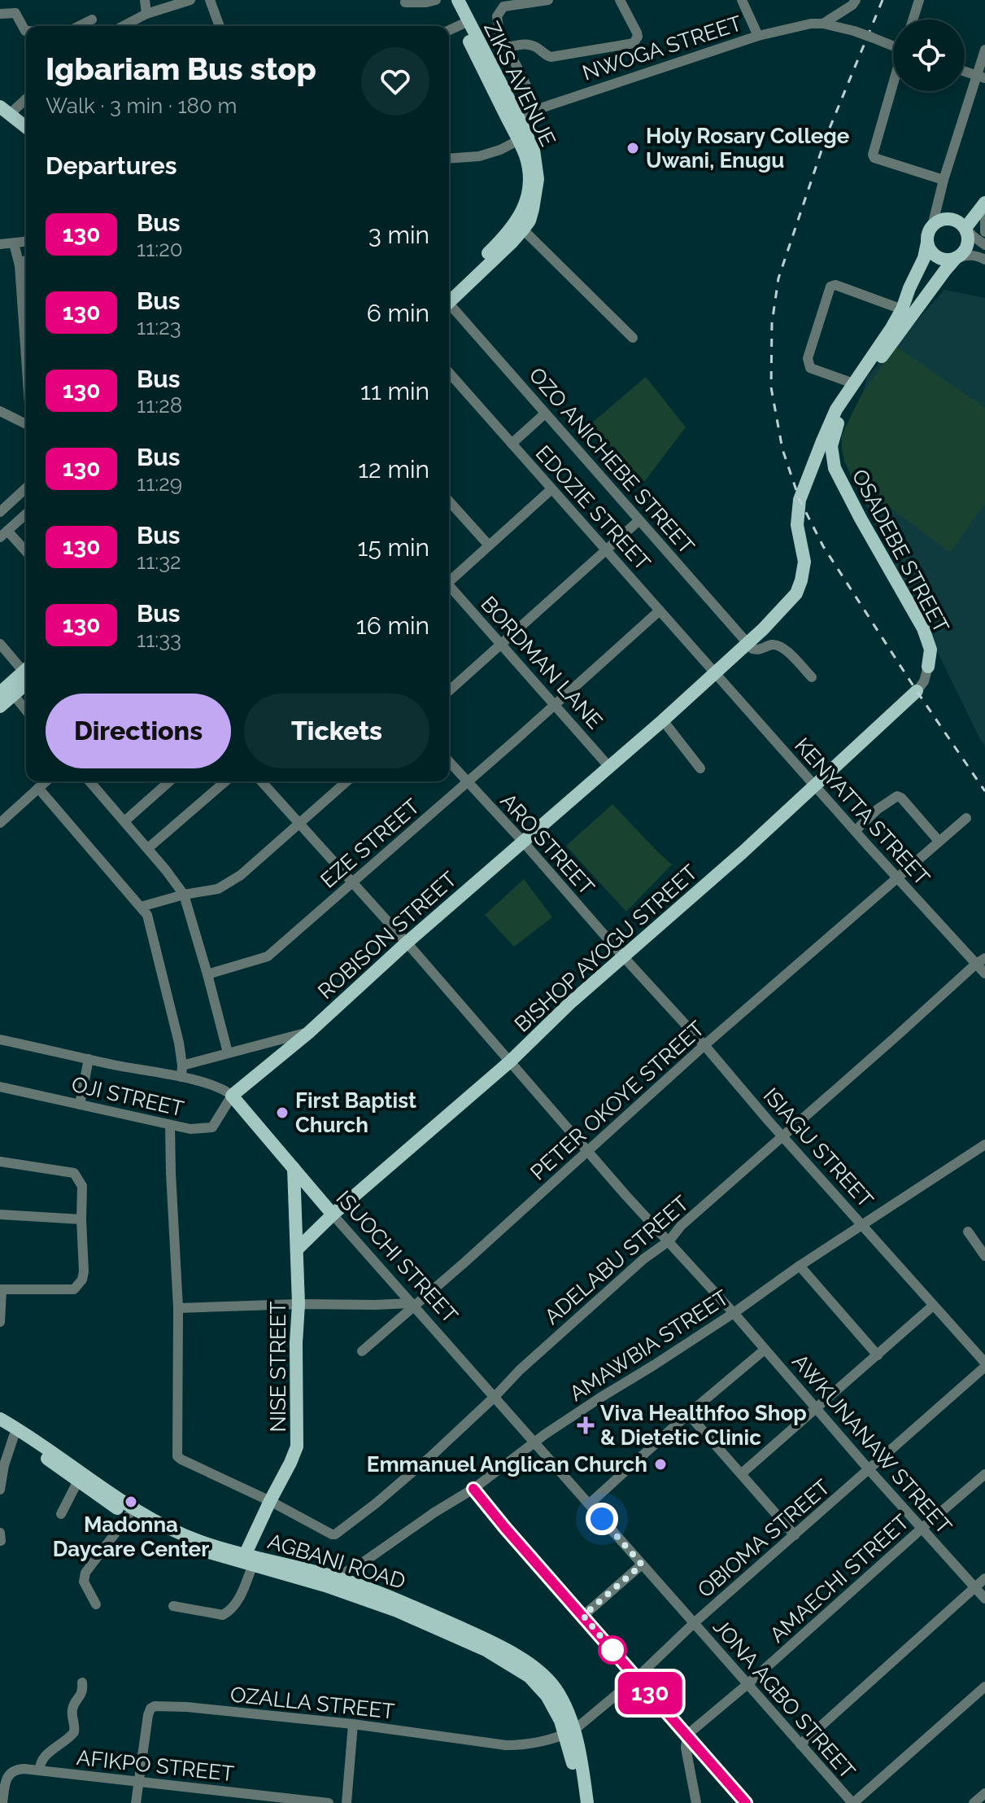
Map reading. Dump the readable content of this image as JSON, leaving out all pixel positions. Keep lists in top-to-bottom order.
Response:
{
  "streets": {
    "main road": [
      "ZIKS AVENUE",
      "OSADEBE STREET",
      "ROBISON STREET",
      "BISHOP AYOGU STREET",
      "ISUOCHI STREET",
      "NISE STREET",
      "AGBANI ROAD"
    ],
    "street": [
      "NWOGA STREET",
      "OZO ANICHEBE STREET",
      "EDOZIE STREET",
      "BORDMAN LANE",
      "KENYATTA STREET",
      "EZE STREET",
      "ARO STREET",
      "OJI STREET",
      "PETER OKOYE STREET",
      "ISIAGU STREET",
      "ADELABU STREET",
      "AMAWBIA STREET",
      "AWKUNANAW STREET",
      "OBIOMA STREET",
      "AMAECHI STREET",
      "JONA AGBO STREET",
      "OZALLA STREET",
      "AFIKPO STREET"
    ]
  },
  "crossings": [
    ["NWOGA STREET", "ZIKS AVENUE"],
    ["OZO ANICHEBE STREET", "OSADEBE STREET"],
    ["OZO ANICHEBE STREET", "ROBISON STREET"],
    ["EDOZIE STREET", "KENYATTA STREET"],
    ["EDOZIE STREET", "EZE STREET"],
    ["EDOZIE STREET", "ROBISON STREET"],
    ["OSADEBE STREET", "ROBISON STREET"],
    ["OSADEBE STREET", "BISHOP AYOGU STREET"],
    ["BORDMAN LANE", "EZE STREET"],
    ["BORDMAN LANE", "ROBISON STREET"],
    ["KENYATTA STREET", "ROBISON STREET"],
    ["KENYATTA STREET", "BISHOP AYOGU STREET"],
    ["KENYATTA STREET", "PETER OKOYE STREET"],
    ["KENYATTA STREET", "ADELABU STREET"],
    ["EZE STREET", "ARO STREET"],
    ["EZE STREET", "AWKUNANAW STREET"],
    ["ARO STREET", "ROBISON STREET"],
    ["ARO STREET", "BISHOP AYOGU STREET"],
    ["ARO STREET", "ISIAGU STREET"],
    ["ROBISON STREET", "OJI STREET"],
    ["ROBISON STREET", "ISUOCHI STREET"],
    ["ROBISON STREET", "AWKUNANAW STREET"],
    ["BISHOP AYOGU STREET", "ISIAGU STREET"],
    ["BISHOP AYOGU STREET", "ISUOCHI STREET"],
    ["BISHOP AYOGU STREET", "NISE STREET"],
    ["BISHOP AYOGU STREET", "AWKUNANAW STREET"],
    ["OJI STREET", "ISUOCHI STREET"],
    ["PETER OKOYE STREET", "ISIAGU STREET"],
    ["PETER OKOYE STREET", "ISUOCHI STREET"],
    ["PETER OKOYE STREET", "AWKUNANAW STREET"],
    ["ISIAGU STREET", "ADELABU STREET"],
    ["ISIAGU STREET", "AMAWBIA STREET"],
    ["ISIAGU STREET", "OBIOMA STREET"],
    ["ISUOCHI STREET", "ADELABU STREET"],
    ["ISUOCHI STREET", "AMAWBIA STREET"],
    ["ISUOCHI STREET", "NISE STREET"],
    ["ISUOCHI STREET", "JONA AGBO STREET"],
    ["ADELABU STREET", "NISE STREET"],
    ["ADELABU STREET", "AWKUNANAW STREET"],
    ["AMAWBIA STREET", "AWKUNANAW STREET"],
    ["AMAWBIA STREET", "AGBANI ROAD"],
    ["AMAWBIA STREET", "JONA AGBO STREET"],
    ["NISE STREET", "AGBANI ROAD"],
    ["AWKUNANAW STREET", "OBIOMA STREET"],
    ["AWKUNANAW STREET", "AMAECHI STREET"],
    ["OBIOMA STREET", "AGBANI ROAD"],
    ["OBIOMA STREET", "JONA AGBO STREET"],
    ["OBIOMA STREET", "OZALLA STREET"],
    ["AGBANI ROAD", "OZALLA STREET"],
    ["AMAECHI STREET", "JONA AGBO STREET"],
    ["OZALLA STREET", "AFIKPO STREET"]
  ],
  "places": {
    "other": [
      "Holy Rosary College Uwani, Enugu",
      "First Baptist Church",
      "Emmanuel Anglican Church",
      "Madonna Daycare Center"
    ],
    "health": ["Viva Healthfoo Shop & Dietetic Clinic"]
  },
  "lines": ["bus line 130"],
  "page": {
    "on_map": "130",
    "heading": [
      ["Igbariam Bus stop", "Walk · 3 min · 180 m"],
      "Departures"
    ],
    "list": [
      {
        "mark": "130",
        "name": "Bus",
        "note": "11:20",
        "value": "3 min"
      },
      {
        "mark": "130",
        "name": "Bus",
        "note": "11:23",
        "value": "6 min"
      },
      {
        "mark": "130",
        "name": "Bus",
        "note": "11:28",
        "value": "11 min"
      },
      {
        "mark": "130",
        "name": "Bus",
        "note": "11:29",
        "value": "12 min"
      },
      {
        "mark": "130",
        "name": "Bus",
        "note": "11:32",
        "value": "15 min"
      },
      {
        "mark": "130",
        "name": "Bus",
        "note": "11:33",
        "value": "16 min"
      }
    ],
    "buttons": ["Directions", "Tickets"]
  }
}
